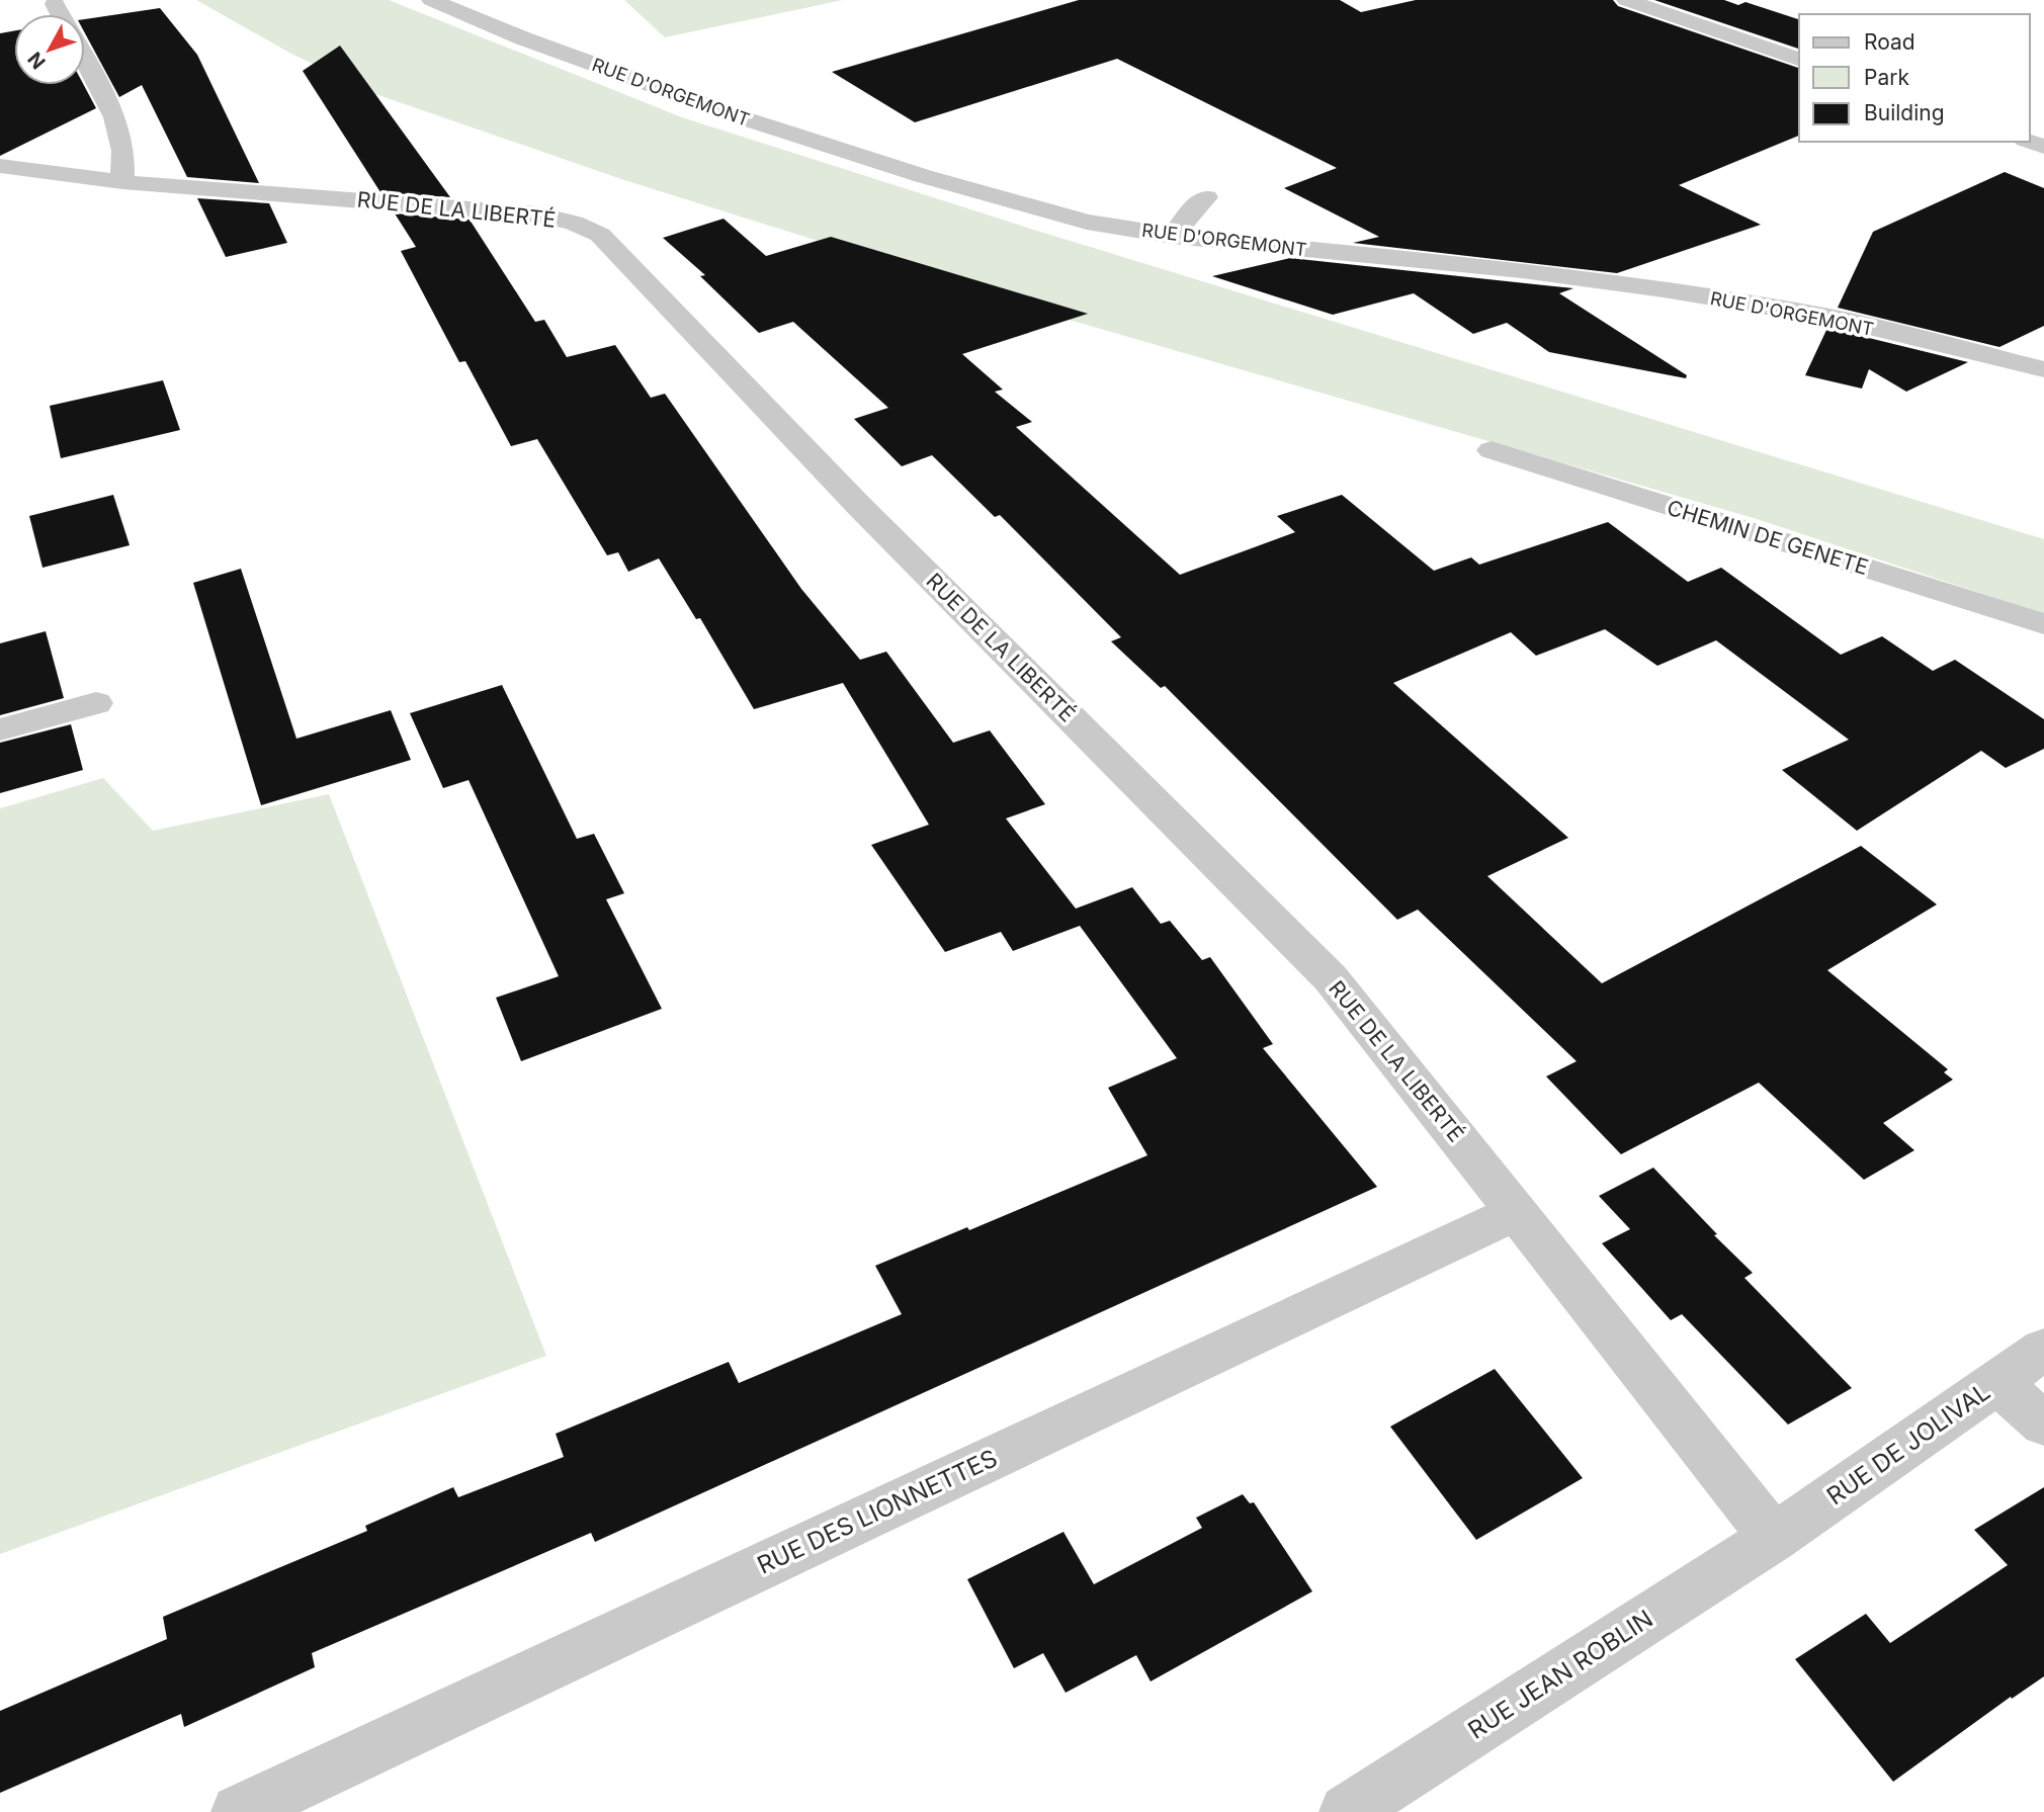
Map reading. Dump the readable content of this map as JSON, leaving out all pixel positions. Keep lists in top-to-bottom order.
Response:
{
  "streets": {
    "street": [
      "RUE D'ORGEMONT",
      "RUE DE LA LIBERTÉ",
      "CHEMIN DE GENETE",
      "RUE DE JOLIVAL",
      "RUE DES LIONNETTES",
      "RUE JEAN ROBLIN"
    ]
  },
  "crossings": [
    ["RUE DE LA LIBERTÉ", "RUE DE JOLIVAL"],
    ["RUE DE LA LIBERTÉ", "RUE DES LIONNETTES"],
    ["RUE DE LA LIBERTÉ", "RUE JEAN ROBLIN"],
    ["RUE DE JOLIVAL", "RUE JEAN ROBLIN"]
  ],
  "legend": ["Road", "Park", "Building"],
  "north": "bottom left"
}
